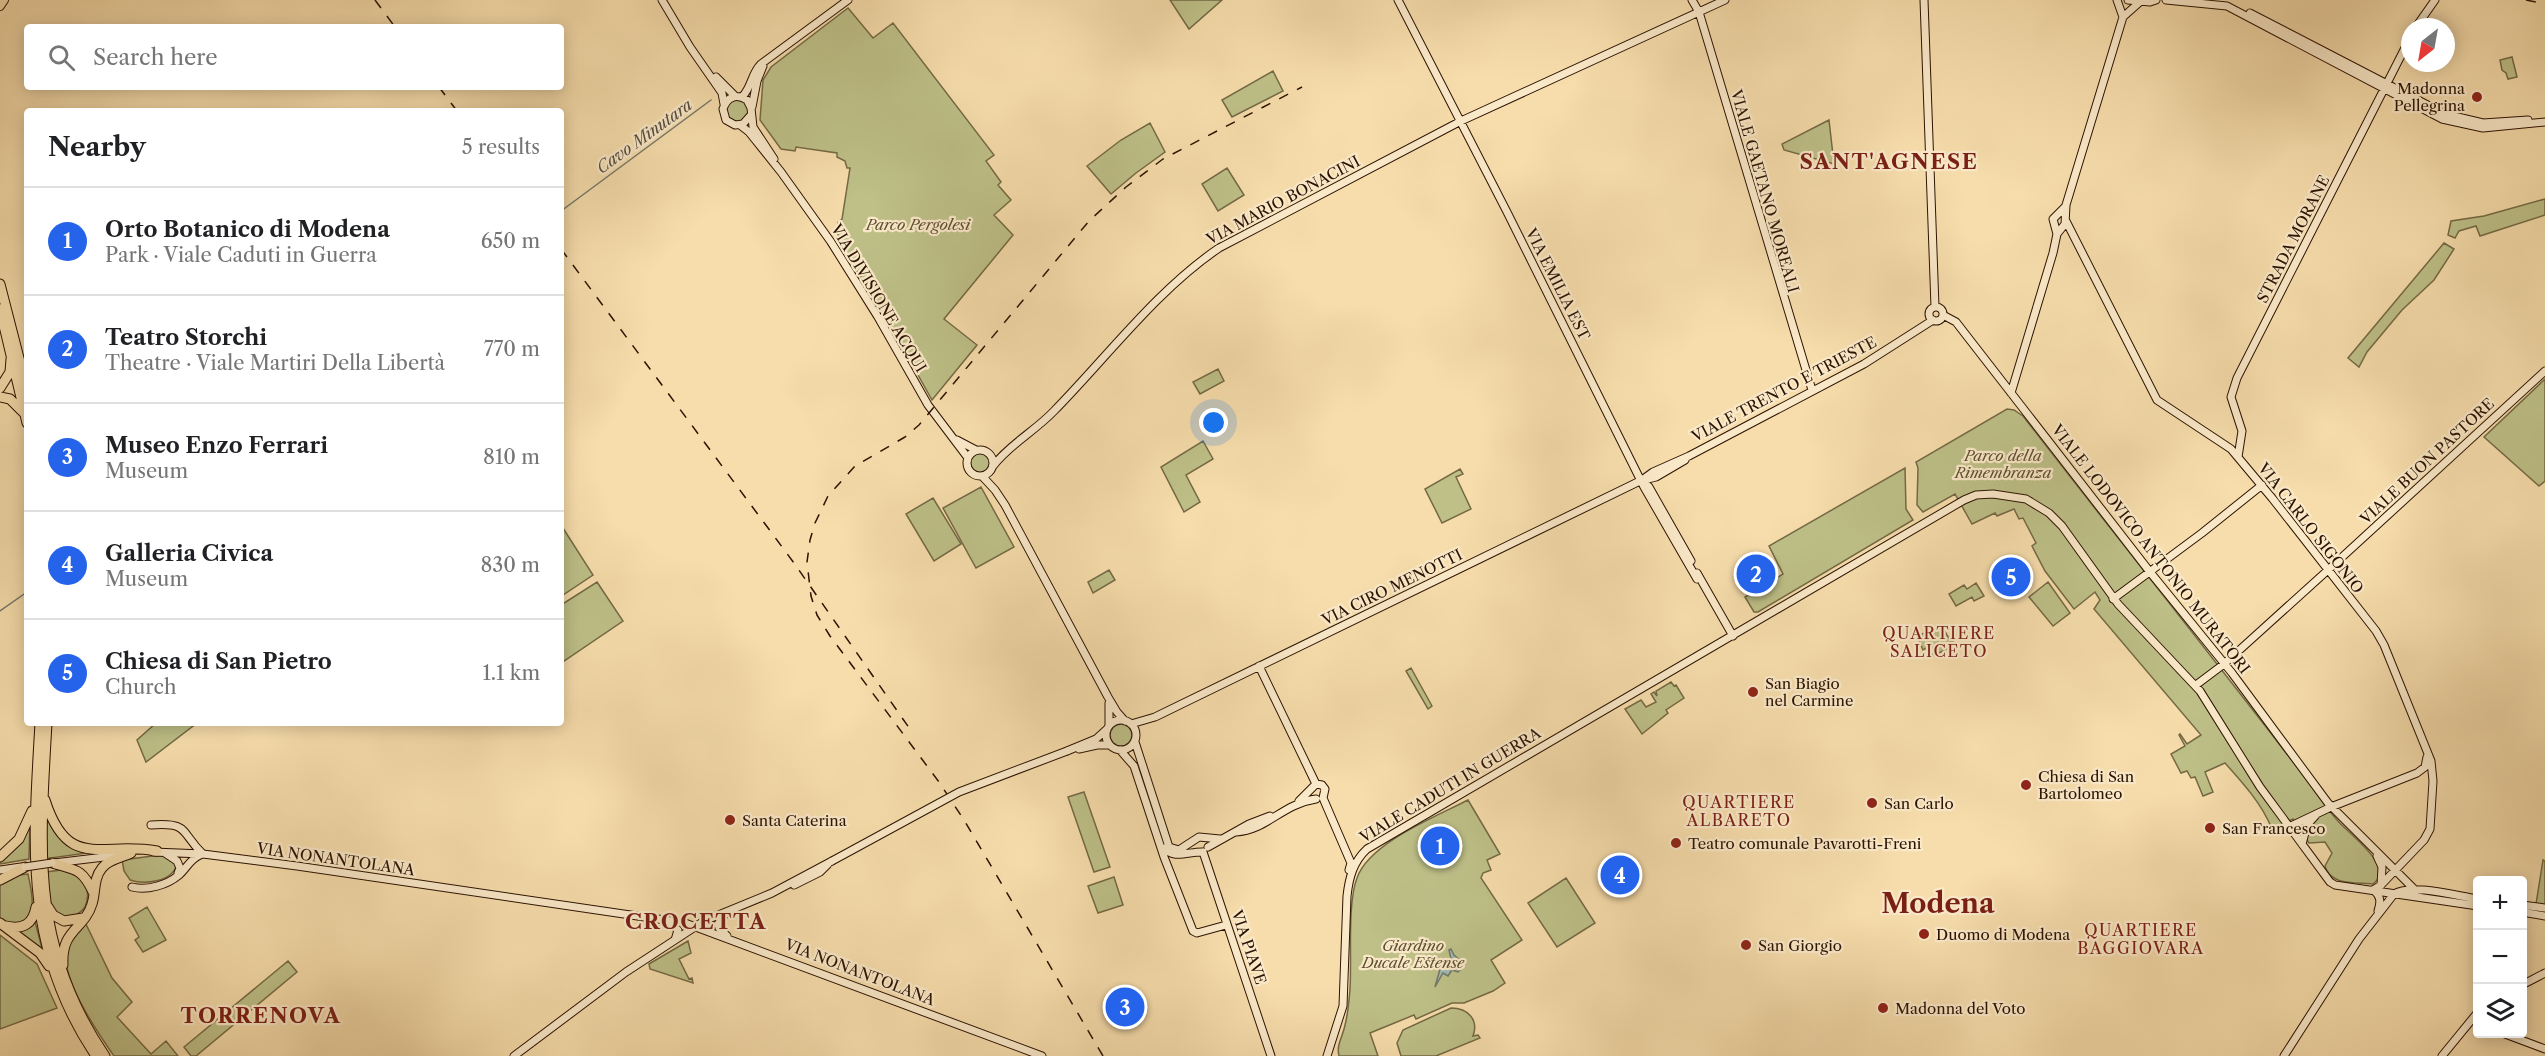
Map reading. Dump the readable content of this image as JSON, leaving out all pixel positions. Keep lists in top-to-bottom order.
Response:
{
  "streets": {
    "street": [
      "VIALE GAETANO MOREALI",
      "VIA MARIO BONACINI",
      "STRADA MORANE",
      "VIA EMILIA EST",
      "VIA DIVISIONE ACQUI",
      "VIALE TRENTO E TRIESTE",
      "VIALE BUON PASTORE",
      "VIA CARLO SIGONIO",
      "VIALE LODOVICO ANTONIO MURATORI",
      "VIA CIRO MENOTTI",
      "VIALE CADUTI IN GUERRA",
      "VIA NONANTOLANA",
      "VIA PIAVE"
    ]
  },
  "crossings": [
    ["VIALE GAETANO MOREALI", "VIA MARIO BONACINI"],
    ["VIALE GAETANO MOREALI", "VIALE TRENTO E TRIESTE"],
    ["VIA MARIO BONACINI", "VIA EMILIA EST"],
    ["VIA MARIO BONACINI", "VIA DIVISIONE ACQUI"],
    ["STRADA MORANE", "VIA CARLO SIGONIO"],
    ["VIA EMILIA EST", "VIALE TRENTO E TRIESTE"],
    ["VIA EMILIA EST", "VIA CIRO MENOTTI"],
    ["VIALE TRENTO E TRIESTE", "VIA CIRO MENOTTI"],
    ["VIALE BUON PASTORE", "VIA CARLO SIGONIO"],
    ["VIALE BUON PASTORE", "VIALE LODOVICO ANTONIO MURATORI"]
  ],
  "districts": [
    "SANT'AGNESE",
    "QUARTIERE SALICETO",
    "QUARTIERE ALBARETO",
    "Modena",
    "CROCETTA",
    "QUARTIERE BAGGIOVARA",
    "TORRENOVA"
  ],
  "water": ["Cavo Minutara"],
  "parks": ["Parco Pergolesi", "Parco della Rimembranza", "Giardino Ducale Estense"],
  "places": [
    "Madonna Pellegrina",
    "San Biagio nel Carmine",
    "Chiesa di San Bartolomeo",
    "San Carlo",
    "Santa Caterina",
    "San Francesco",
    "Teatro comunale Pavarotti-Freni",
    "Duomo di Modena",
    "San Giorgio",
    "Madonna del Voto"
  ],
  "north": "bottom left",
  "page": {
    "search": "Search here",
    "heading": ["Nearby", "5 results"],
    "list": [
      {
        "mark": "1",
        "name": "Orto Botanico di Modena",
        "note": "Park · Viale Caduti in Guerra",
        "value": "650 m"
      },
      {
        "mark": "2",
        "name": "Teatro Storchi",
        "note": "Theatre · Viale Martiri Della Libertà",
        "value": "770 m"
      },
      {
        "mark": "3",
        "name": "Museo Enzo Ferrari",
        "note": "Museum",
        "value": "810 m"
      },
      {
        "mark": "4",
        "name": "Galleria Civica",
        "note": "Museum",
        "value": "830 m"
      },
      {
        "mark": "5",
        "name": "Chiesa di San Pietro",
        "note": "Church",
        "value": "1.1 km"
      }
    ],
    "pins": [
      "2",
      "5",
      "1",
      "4",
      "3"
    ],
    "map_buttons": ["+", "−"]
  }
}
